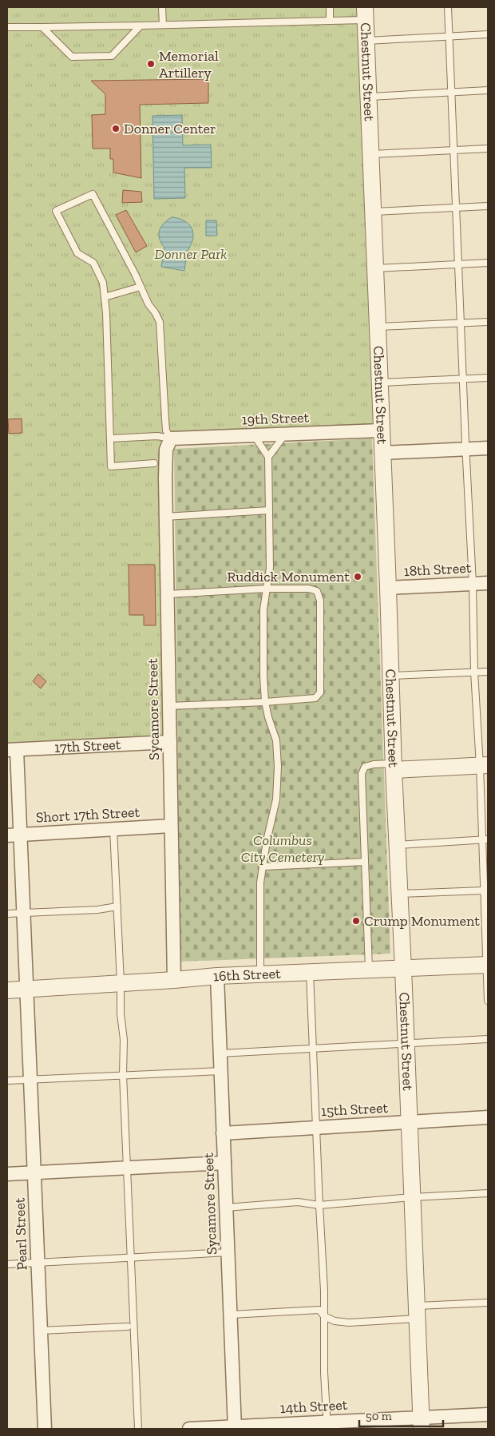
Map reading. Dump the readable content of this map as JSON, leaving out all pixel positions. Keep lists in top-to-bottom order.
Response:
{
  "streets": {
    "street": [
      "Chestnut Street",
      "19th Street",
      "18th Street",
      "Sycamore Street",
      "17th Street",
      "Short 17th Street",
      "16th Street",
      "15th Street",
      "Pearl Street",
      "14th Street"
    ]
  },
  "crossings": [
    ["Chestnut Street", "19th Street"],
    ["Chestnut Street", "18th Street"],
    ["Chestnut Street", "16th Street"],
    ["Chestnut Street", "15th Street"],
    ["Chestnut Street", "14th Street"],
    ["19th Street", "Sycamore Street"],
    ["Sycamore Street", "17th Street"],
    ["Sycamore Street", "Short 17th Street"],
    ["Sycamore Street", "16th Street"],
    ["Sycamore Street", "15th Street"],
    ["Sycamore Street", "14th Street"],
    ["17th Street", "Pearl Street"],
    ["Short 17th Street", "Pearl Street"],
    ["16th Street", "Pearl Street"]
  ],
  "parks": ["Donner Park", "Columbus City Cemetery"],
  "places": [
    "Memorial Artillery",
    "Donner Center",
    "Ruddick Monument",
    "Crump Monument"
  ],
  "scale_bar": "50 m"
}
